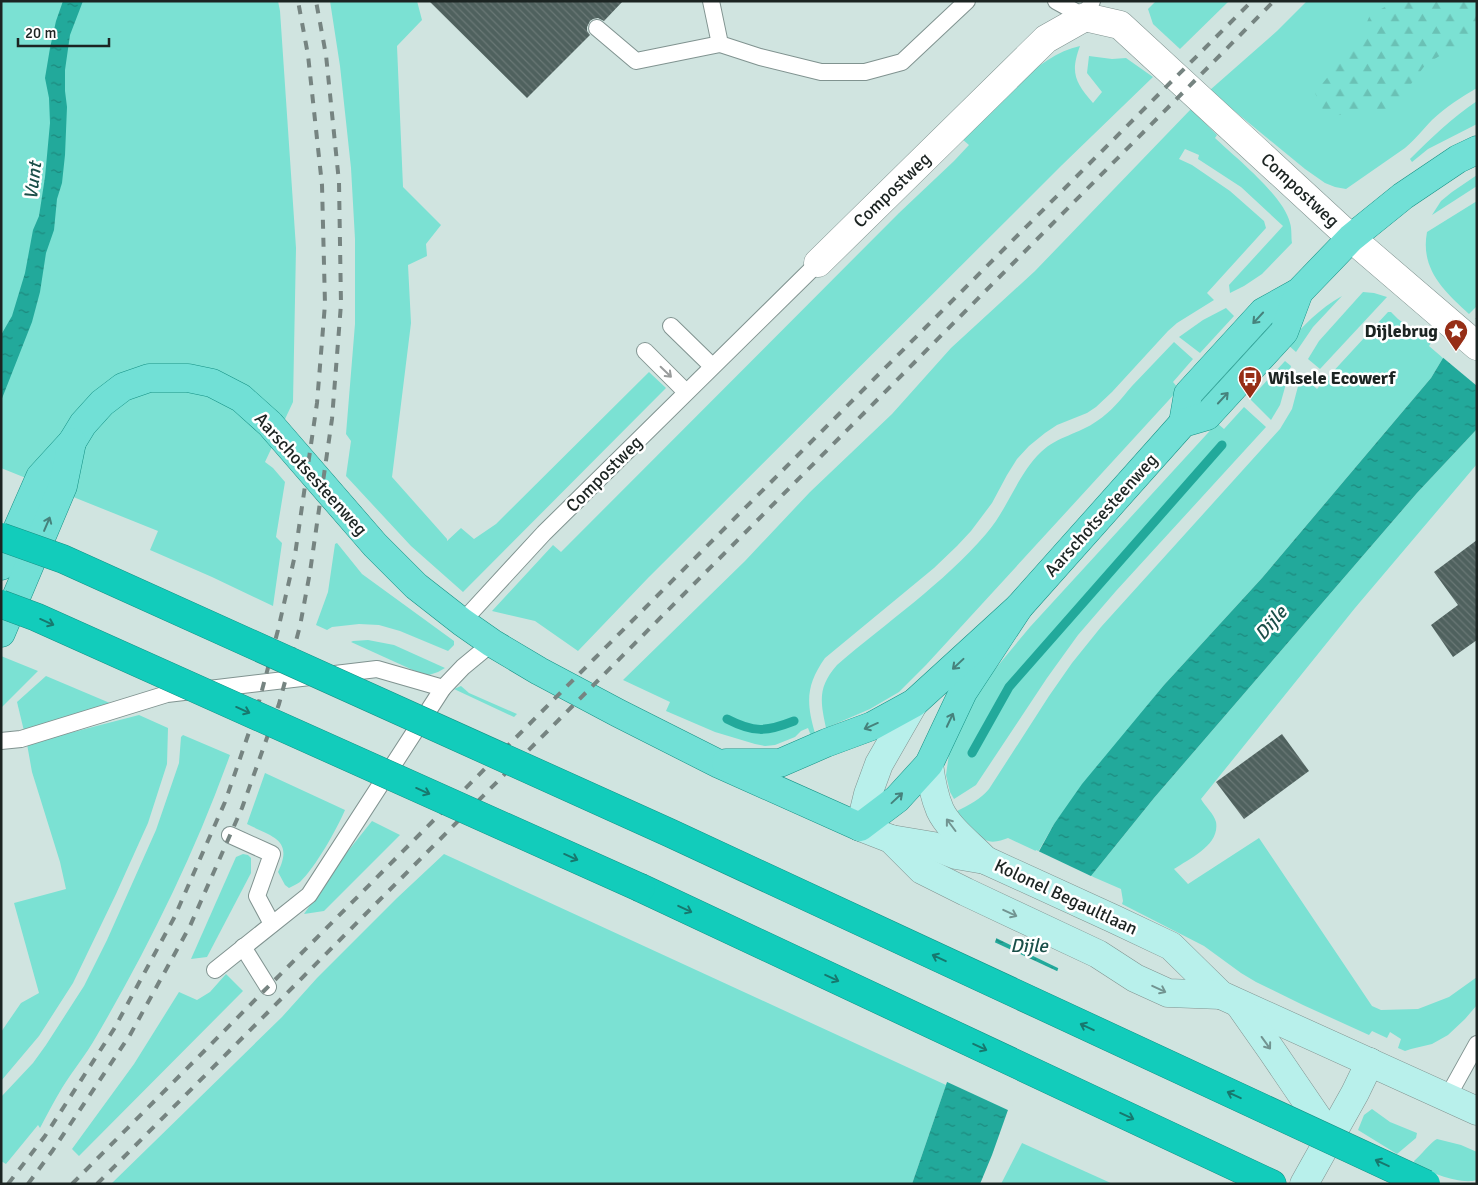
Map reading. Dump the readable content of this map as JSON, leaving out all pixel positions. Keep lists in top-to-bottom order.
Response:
{
  "streets": {
    "main road": ["Aarschotsesteenweg"],
    "street": ["Compostweg", "Kolonel Begaultlaan"]
  },
  "crossings": [
    ["Compostweg", "Aarschotsesteenweg"],
    ["Aarschotsesteenweg", "Kolonel Begaultlaan"]
  ],
  "water": ["Vunt", "Dijle"],
  "places": {
    "place": ["Dijlebrug"],
    "bus stop": ["Wilsele Ecowerf"]
  },
  "scale_bar": "20 m"
}
